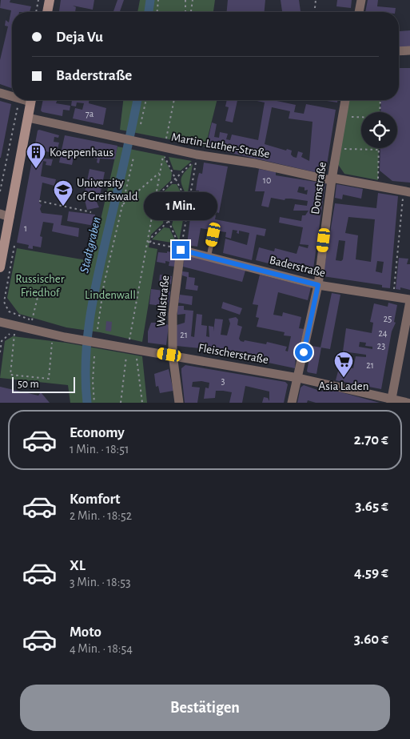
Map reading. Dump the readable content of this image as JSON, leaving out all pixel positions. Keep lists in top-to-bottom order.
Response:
{
  "streets": {
    "street": [
      "Martin-Luther-Straße",
      "Domstraße",
      "Baderstraße",
      "Wallstraße",
      "Fleischerstraße"
    ]
  },
  "crossings": [
    ["Martin-Luther-Straße", "Domstraße"],
    ["Domstraße", "Baderstraße"],
    ["Domstraße", "Fleischerstraße"],
    ["Baderstraße", "Wallstraße"],
    ["Wallstraße", "Fleischerstraße"]
  ],
  "water": ["Stadtgraben"],
  "parks": ["Russischer Friedhof", "Lindenwall"],
  "places": {
    "building": ["Koeppenhaus"],
    "school or university": ["University of Greifswald"],
    "supermarket": ["Asia Laden"]
  },
  "house_numbers": [
    "7a",
    "10",
    "1",
    "25",
    "24",
    "21",
    "23",
    "21",
    "3"
  ],
  "scale_bar": "50 m",
  "page": {
    "banner": ["Deja Vu", "Baderstraße"],
    "bubble": "1 Min.",
    "scale": "50 m",
    "list": [
      {
        "name": "Economy",
        "note": "1 Min. · 18:51",
        "value": "2.70 €"
      },
      {
        "name": "Komfort",
        "note": "2 Min. · 18:52",
        "value": "3.65 €"
      },
      {
        "name": "XL",
        "note": "3 Min. · 18:53",
        "value": "4.59 €"
      },
      {
        "name": "Moto",
        "note": "4 Min. · 18:54",
        "value": "3.60 €"
      }
    ],
    "buttons": "Bestätigen"
  }
}
